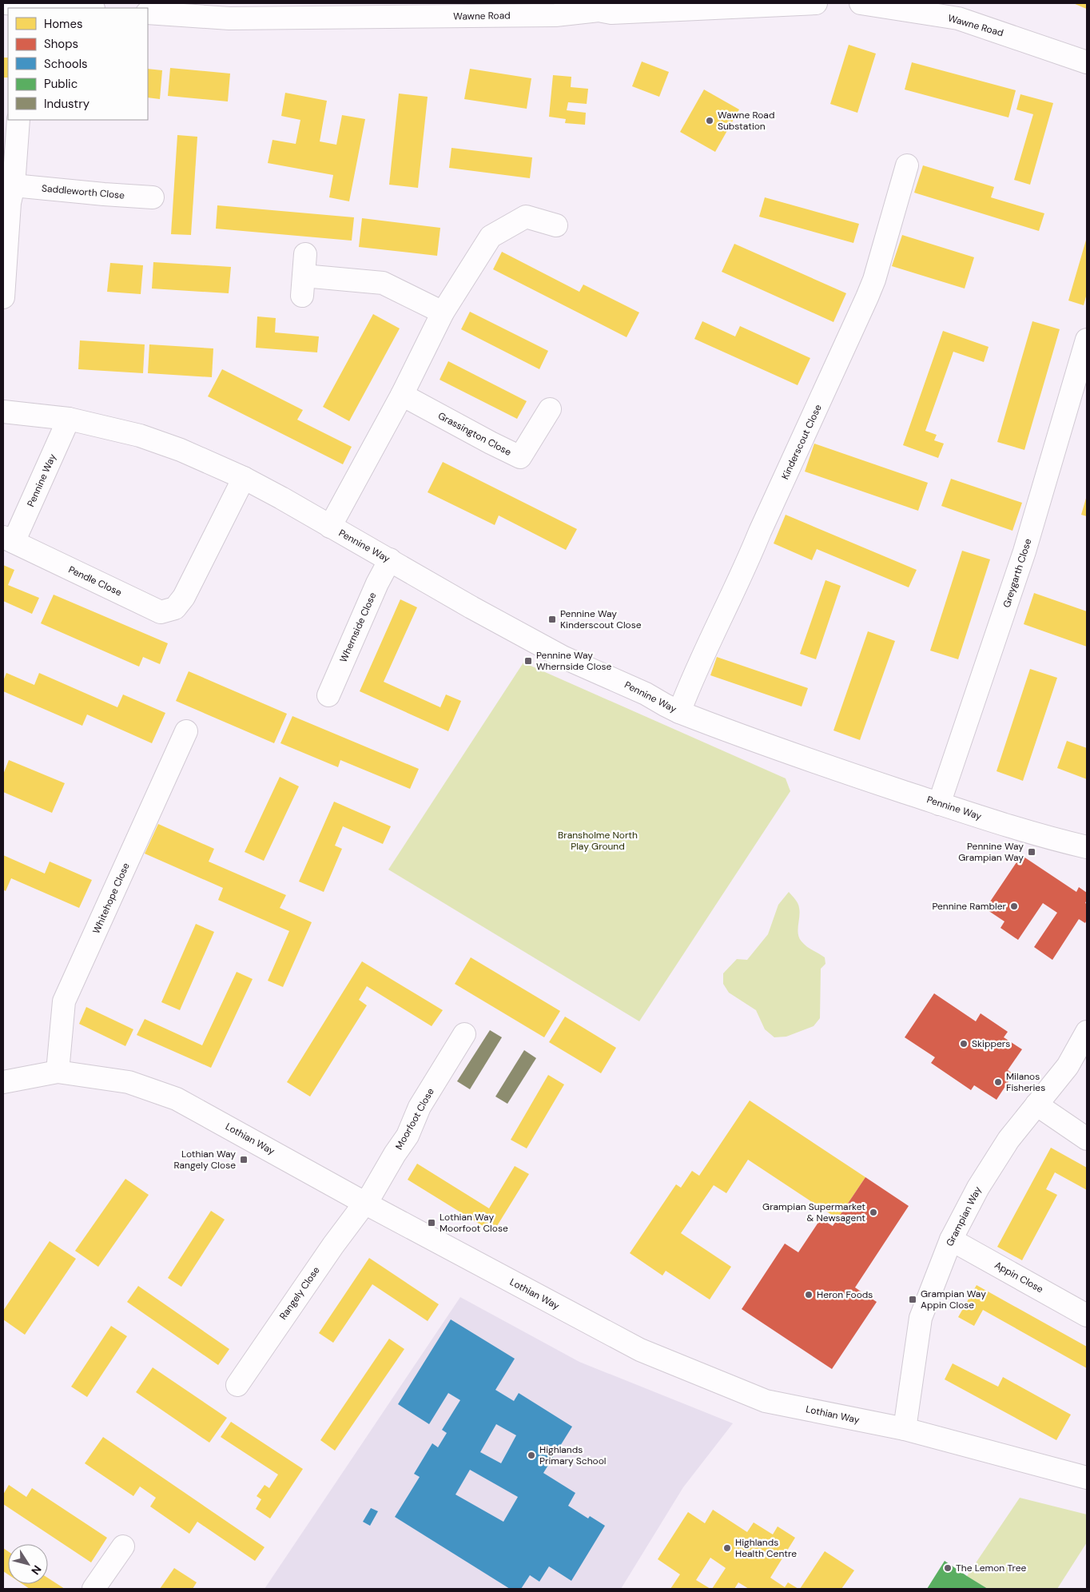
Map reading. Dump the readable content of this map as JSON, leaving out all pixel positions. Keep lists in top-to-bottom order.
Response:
{
  "streets": {
    "street": [
      "Wawne Road",
      "Saddleworth Close",
      "Grassington Close",
      "Kinderscout Close",
      "Pennine Way",
      "Greygarth Close",
      "Pendle Close",
      "Whernside Close",
      "Whitehope Close",
      "Moorfoot Close",
      "Lothian Way",
      "Grampian Way",
      "Appin Close",
      "Rangely Close"
    ]
  },
  "crossings": [
    ["Kinderscout Close", "Pennine Way"],
    ["Pennine Way", "Greygarth Close"],
    ["Pennine Way", "Pendle Close"],
    ["Pennine Way", "Whernside Close"],
    ["Whitehope Close", "Lothian Way"],
    ["Moorfoot Close", "Lothian Way"],
    ["Moorfoot Close", "Rangely Close"],
    ["Lothian Way", "Grampian Way"],
    ["Lothian Way", "Rangely Close"],
    ["Grampian Way", "Appin Close"]
  ],
  "parks": ["Bransholme North Play Ground"],
  "places": {
    "other": [
      "Wawne Road Substation",
      "Pennine Rambler",
      "Skippers",
      "Milanos Fisheries",
      "Grampian Supermarket & Newsagent",
      "Heron Foods",
      "Highlands Primary School",
      "Highlands Health Centre",
      "The Lemon Tree"
    ],
    "transit": [
      "Pennine Way Kinderscout Close",
      "Pennine Way Whernside Close",
      "Pennine Way Grampian Way",
      "Lothian Way Rangely Close",
      "Lothian Way Moorfoot Close",
      "Grampian Way Appin Close"
    ]
  },
  "legend": [
    "Homes",
    "Shops",
    "Schools",
    "Public",
    "Industry"
  ],
  "north": "bottom right"
}
